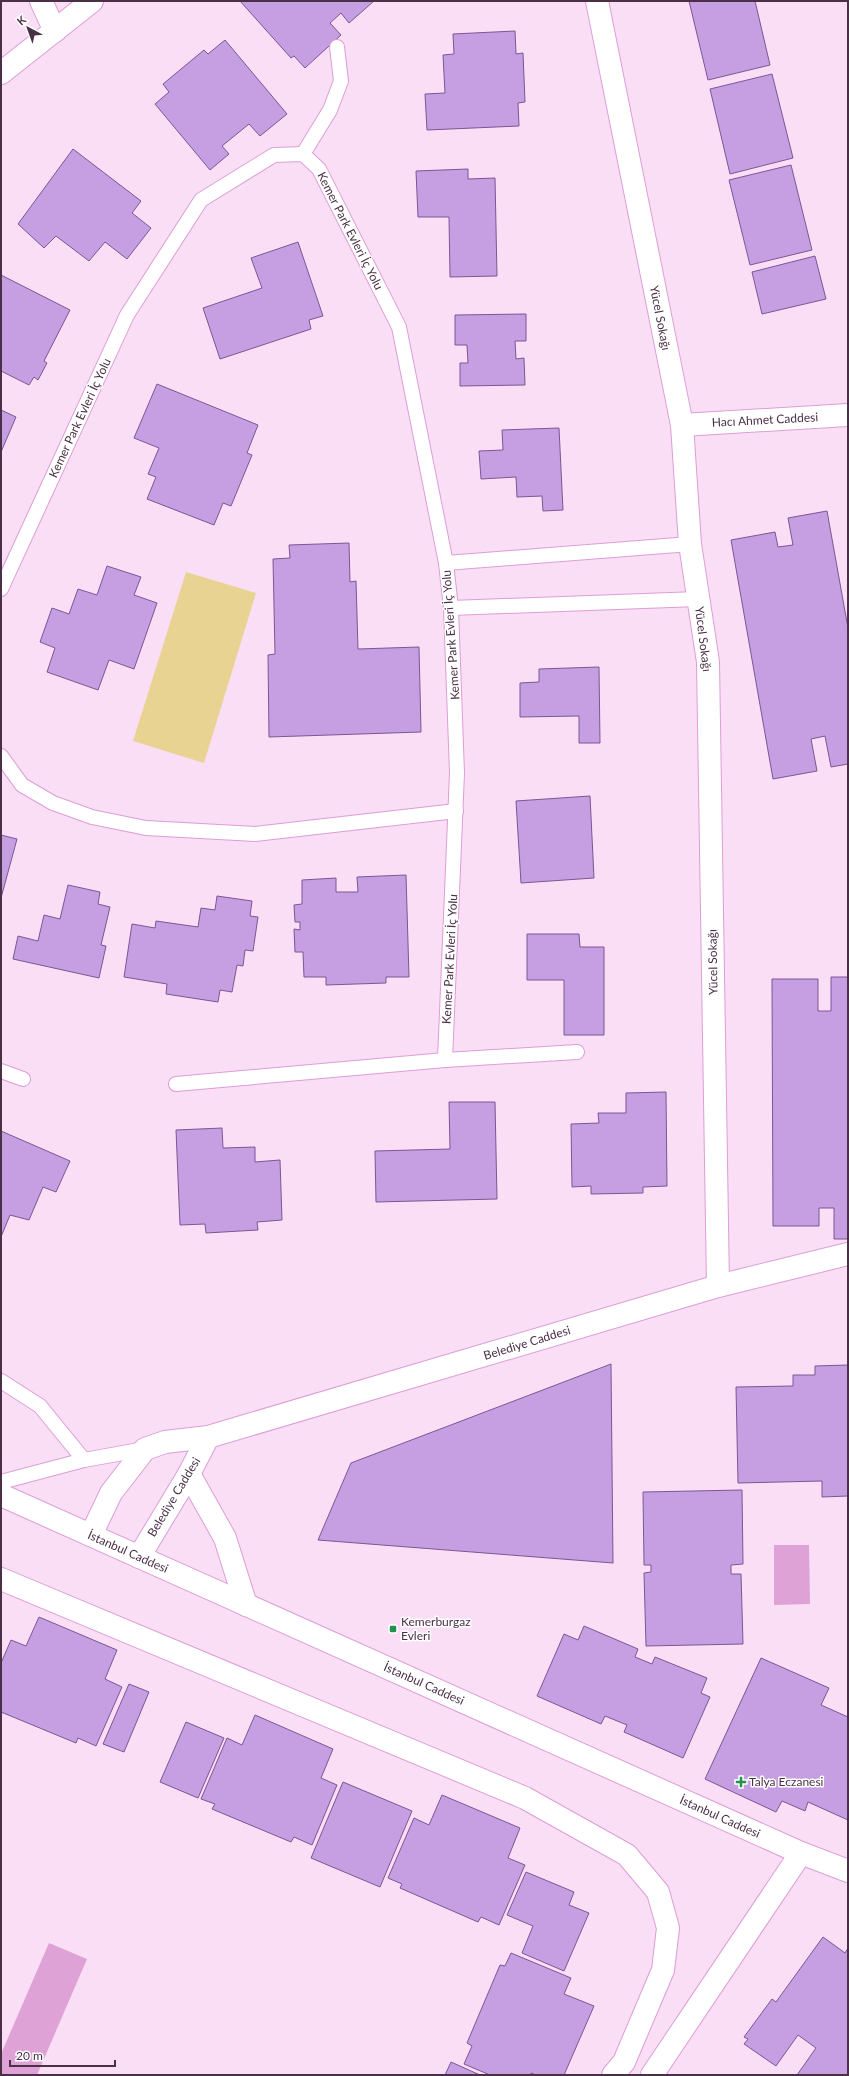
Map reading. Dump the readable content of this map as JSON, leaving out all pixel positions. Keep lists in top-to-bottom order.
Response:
{
  "streets": {
    "street": [
      "Yücel Sokağı",
      "Hacı Ahmet Caddesi",
      "Belediye Caddesi",
      "İstanbul Caddesi"
    ],
    "lane": ["Kemer Park Evleri İç Yolu"]
  },
  "crossings": [
    ["Yücel Sokağı", "Hacı Ahmet Caddesi"],
    ["Yücel Sokağı", "Belediye Caddesi"],
    ["Belediye Caddesi", "İstanbul Caddesi"]
  ],
  "places": {
    "transit": ["Kemerburgaz Evleri"],
    "health": ["Talya Eczanesi"]
  },
  "scale_bar": "20 m",
  "north": "top left"
}
